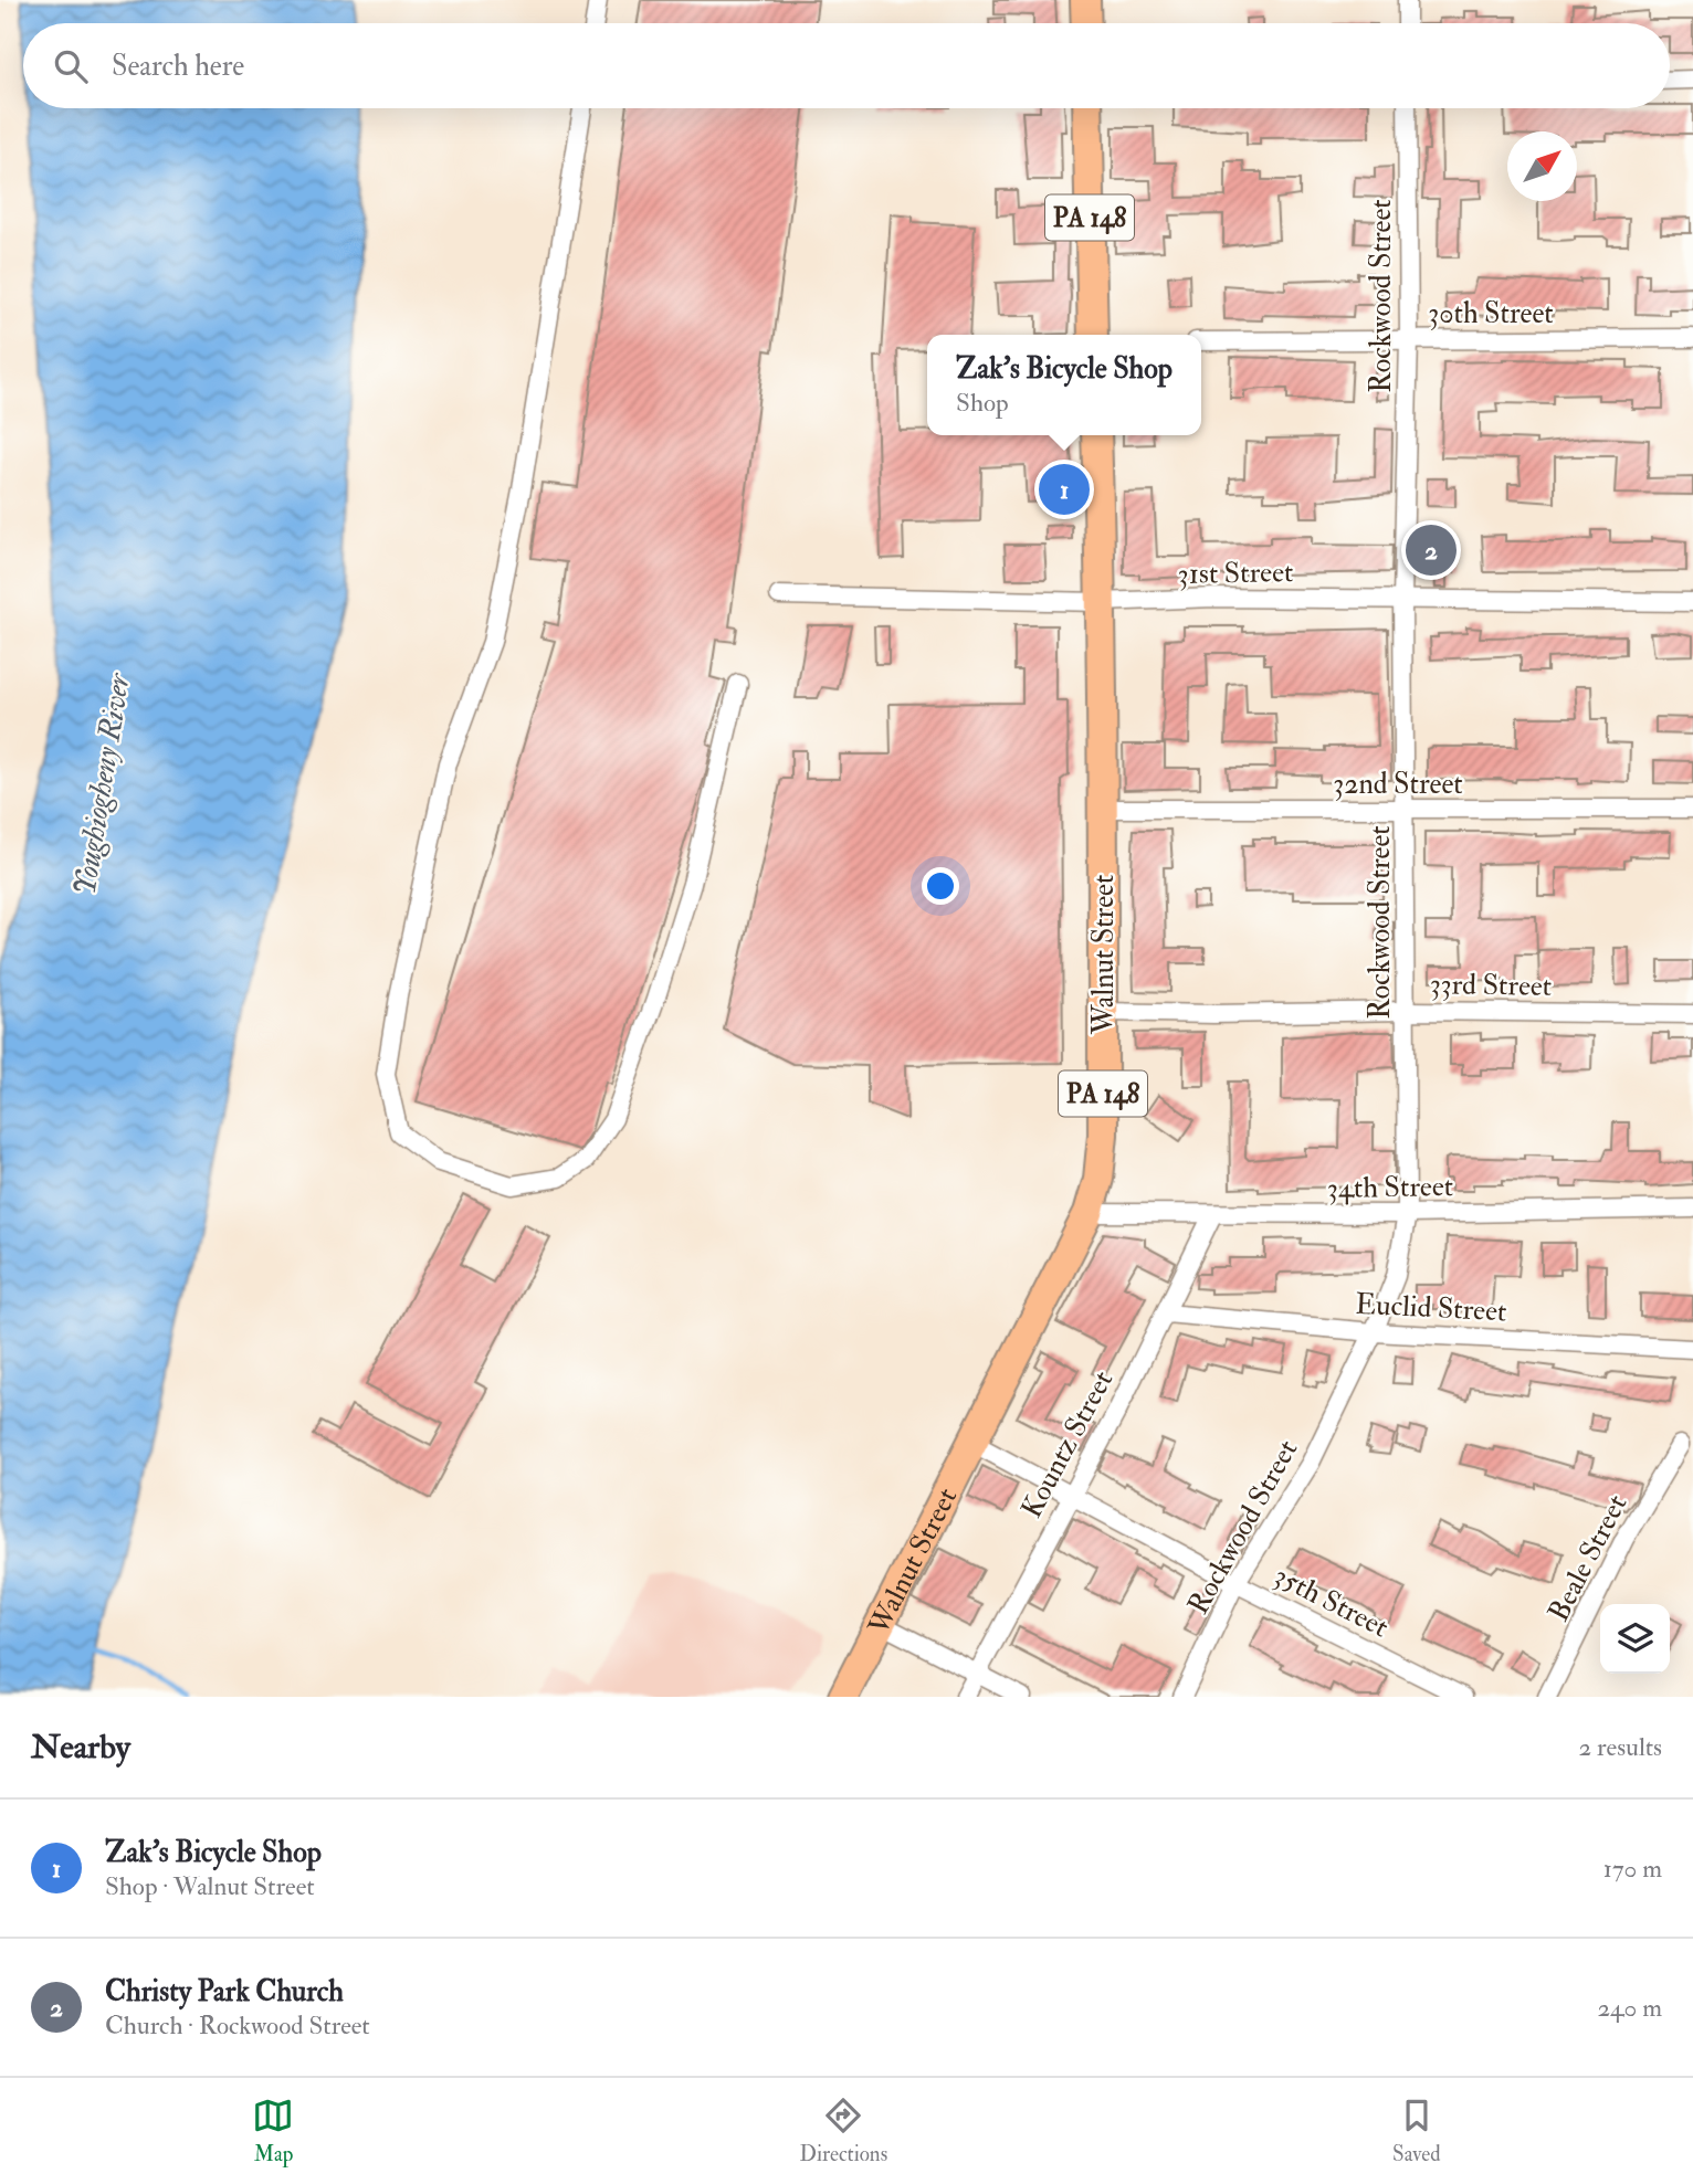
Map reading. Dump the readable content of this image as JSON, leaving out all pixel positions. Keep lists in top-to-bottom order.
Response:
{
  "streets": {
    "main road": ["PA 148", "Walnut Street"],
    "street": [
      "Rockwood Street",
      "30th Street",
      "31st Street",
      "32nd Street",
      "33rd Street",
      "34th Street",
      "Euclid Street",
      "Kountz Street",
      "Beale Street",
      "35th Street"
    ]
  },
  "crossings": [
    ["Rockwood Street", "30th Street"],
    ["Rockwood Street", "31st Street"],
    ["Rockwood Street", "32nd Street"],
    ["Rockwood Street", "33rd Street"],
    ["Rockwood Street", "34th Street"],
    ["Rockwood Street", "Euclid Street"],
    ["Rockwood Street", "35th Street"],
    ["31st Street", "Walnut Street"],
    ["32nd Street", "Walnut Street"],
    ["Walnut Street", "33rd Street"],
    ["Walnut Street", "34th Street"],
    ["Walnut Street", "35th Street"],
    ["34th Street", "Kountz Street"],
    ["Euclid Street", "Kountz Street"],
    ["Kountz Street", "35th Street"]
  ],
  "water": ["Youghiogheny River"],
  "north": "top right",
  "page": {
    "search": "Search here",
    "popup": ["Zak's Bicycle Shop", "Shop"],
    "pins": ["1", "2"],
    "heading": ["Nearby", "2 results"],
    "list": [
      {
        "mark": "1",
        "name": "Zak's Bicycle Shop",
        "note": "Shop · Walnut Street",
        "value": "170 m"
      },
      {
        "mark": "2",
        "name": "Christy Park Church",
        "note": "Church · Rockwood Street",
        "value": "240 m"
      }
    ],
    "nav": ["Map", "Directions", "Saved"]
  }
}
